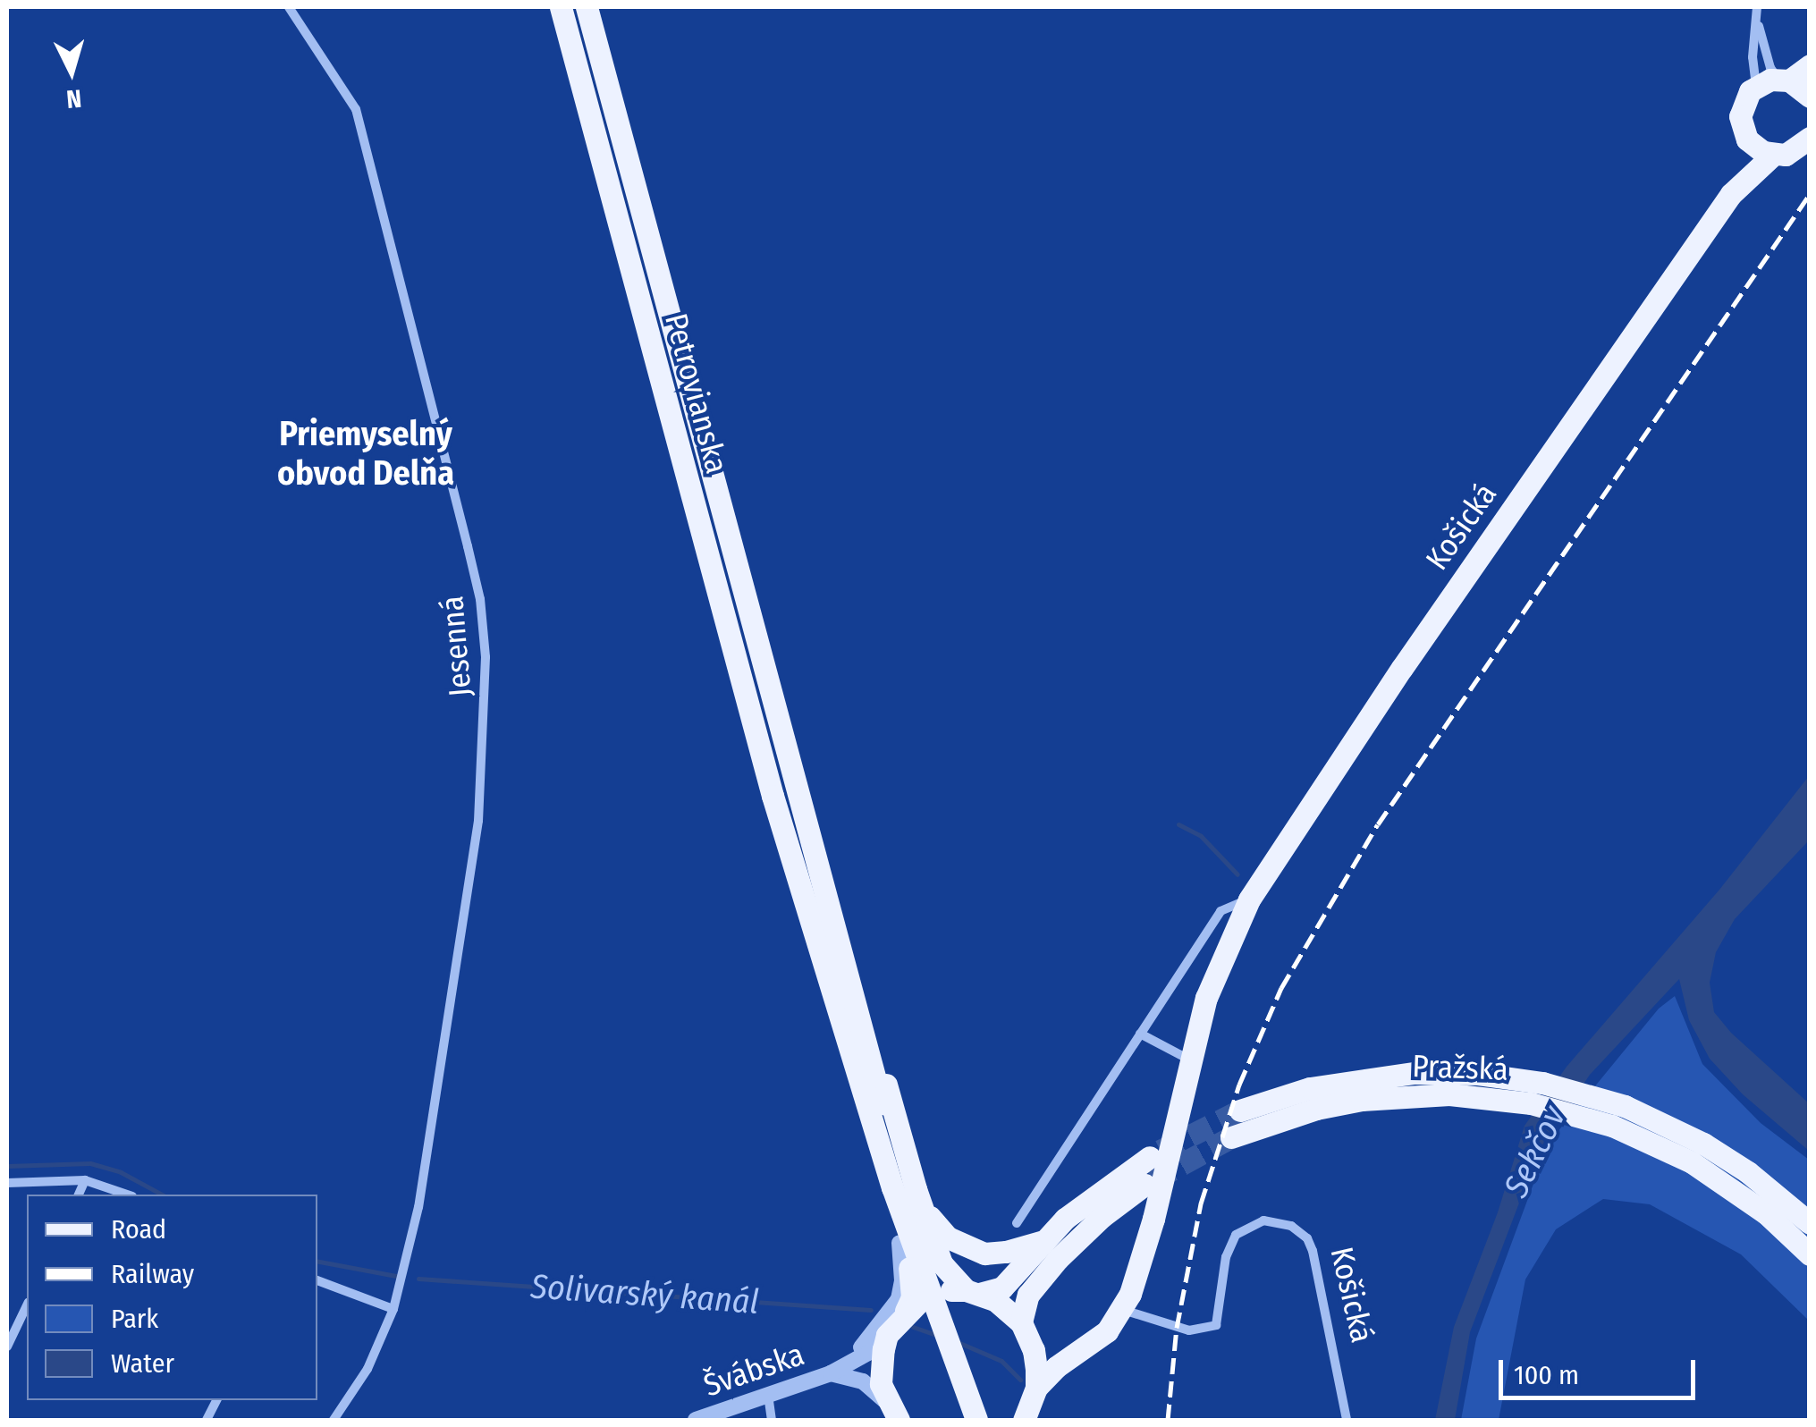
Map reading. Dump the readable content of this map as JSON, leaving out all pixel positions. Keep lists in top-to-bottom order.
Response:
{
  "streets": {
    "main road": ["Petrovianska", "Košická", "Pražská"],
    "street": ["Jesenná", "Švábska"]
  },
  "districts": ["Priemyselný obvod Delňa"],
  "water": ["Sekčov", "Solivarský kanál"],
  "legend": [
    "Road",
    "Railway",
    "Park",
    "Water"
  ],
  "scale_bar": "100 m",
  "north": "bottom"
}
